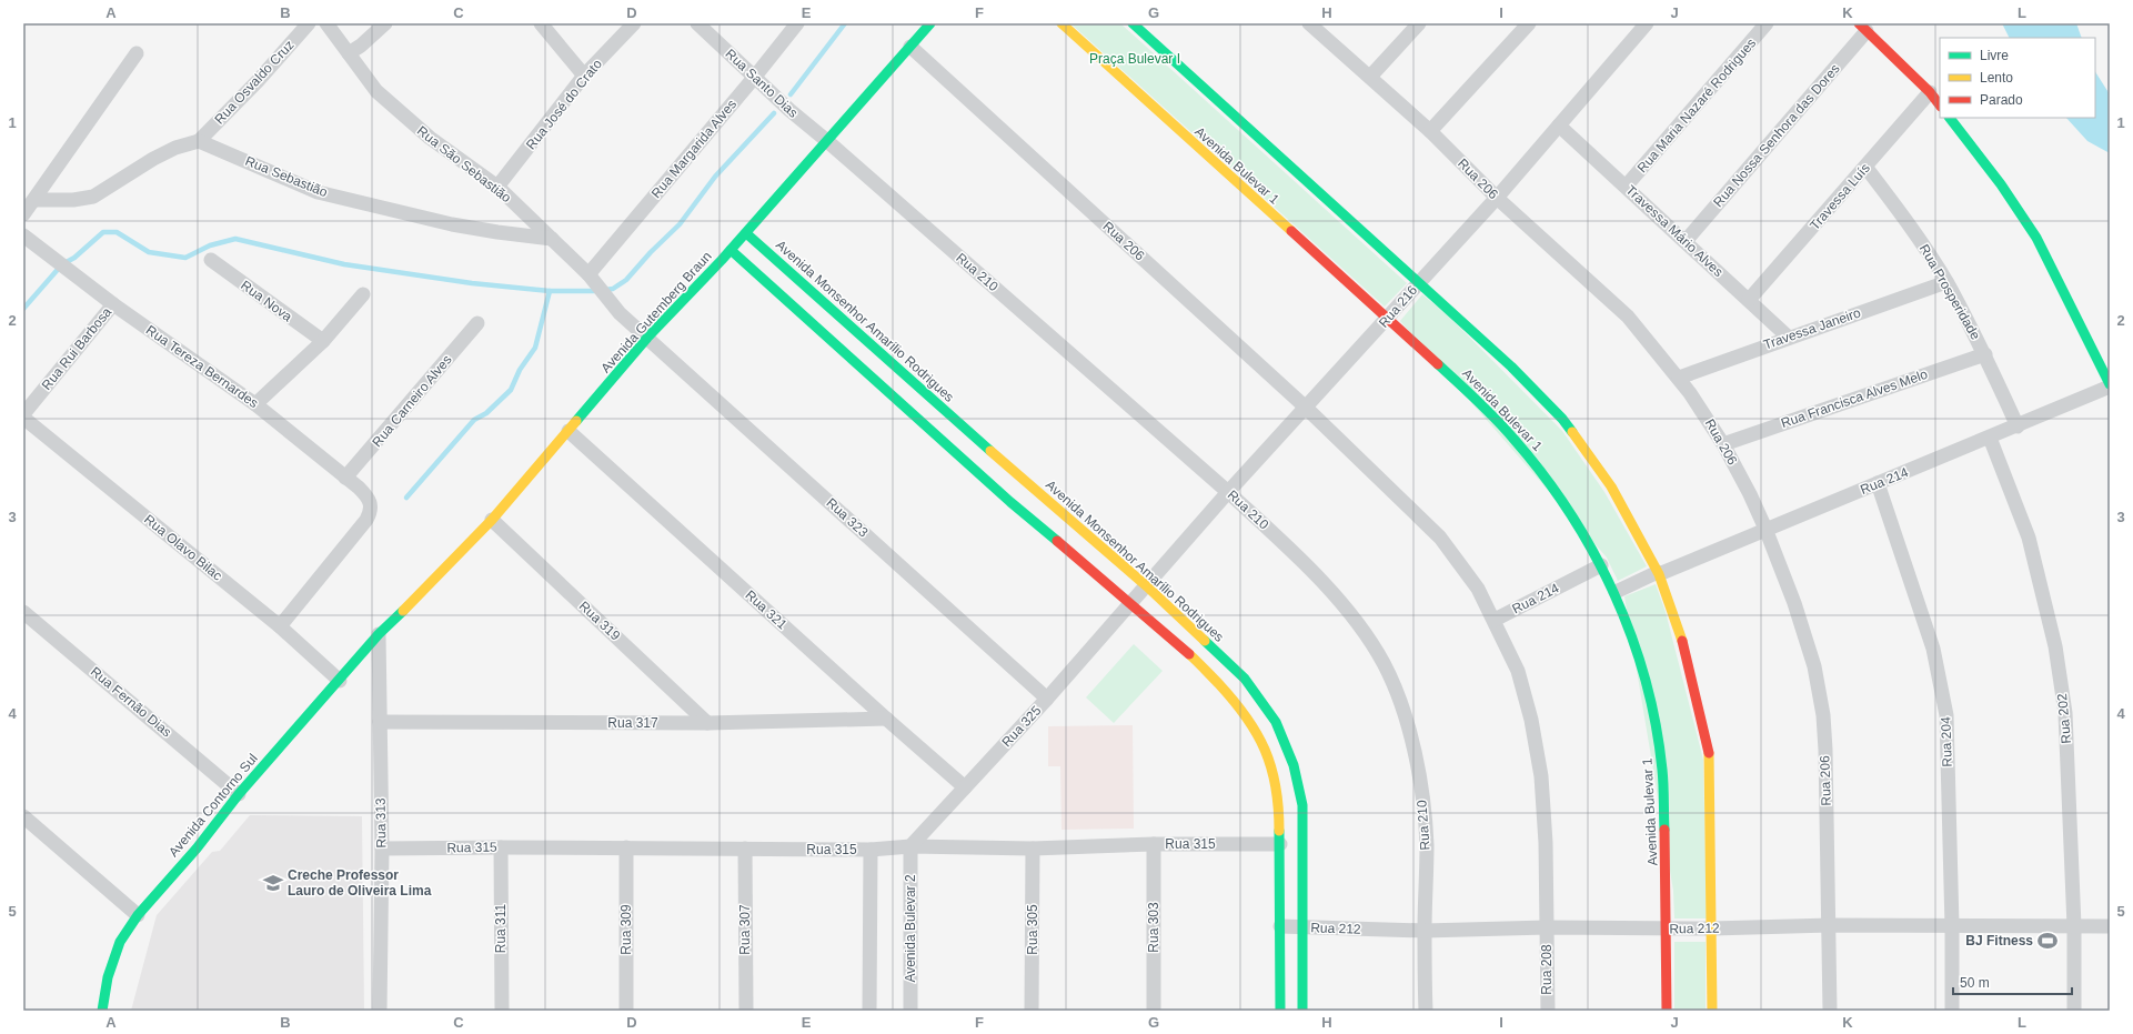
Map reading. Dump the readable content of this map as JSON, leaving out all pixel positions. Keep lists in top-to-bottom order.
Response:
{
  "streets": {
    "street": [
      "Rua Osvaldo Cruz",
      "Rua Santo Dias",
      "Rua José do Crato",
      "Rua Maria Nazaré Rodrigues",
      "Rua Nossa Senhora das Dores",
      "Rua Margarida Alves",
      "Rua São Sebastião",
      "Avenida Bulevar 1",
      "Rua Sebastião",
      "Rua 206",
      "Travessa Luís",
      "Travessa Mário Alves",
      "Rua 210",
      "Rua Prosperidade",
      "Rua Nova",
      "Rua 216",
      "Avenida Gutemberg Braun",
      "Avenida Monsenhor Amarilio Rodrigues",
      "Travessa Janeiro",
      "Rua Rui Barbosa",
      "Rua Tereza Bernardes",
      "Rua Francisca Alves Melo",
      "Rua Carneiro Alves",
      "Rua 214",
      "Rua 323",
      "Rua Olavo Bilac",
      "Rua 321",
      "Rua 319",
      "Rua Fernão Dias",
      "Rua 202",
      "Rua 317",
      "Rua 325",
      "Rua 204",
      "Avenida Contorno Sul",
      "Rua 313",
      "Rua 315",
      "Rua 303",
      "Rua 311",
      "Avenida Bulevar 2",
      "Rua 212",
      "Rua 309",
      "Rua 307",
      "Rua 305",
      "Rua 208"
    ]
  },
  "crossings": [
    ["Rua Osvaldo Cruz", "Rua Sebastião"],
    ["Rua Santo Dias", "Rua Margarida Alves"],
    ["Rua Santo Dias", "Rua 210"],
    ["Rua Santo Dias", "Avenida Gutemberg Braun"],
    ["Rua José do Crato", "Rua São Sebastião"],
    ["Rua Maria Nazaré Rodrigues", "Travessa Mário Alves"],
    ["Rua Nossa Senhora das Dores", "Travessa Mário Alves"],
    ["Rua Margarida Alves", "Rua São Sebastião"],
    ["Rua São Sebastião", "Rua Sebastião"],
    ["Rua São Sebastião", "Avenida Gutemberg Braun"],
    ["Rua São Sebastião", "Rua 323"],
    ["Avenida Bulevar 1", "Rua 216"],
    ["Avenida Bulevar 1", "Rua 214"],
    ["Avenida Bulevar 1", "Rua 212"],
    ["Rua 206", "Rua 216"],
    ["Rua 206", "Avenida Gutemberg Braun"],
    ["Rua 206", "Travessa Janeiro"],
    ["Rua 206", "Rua Francisca Alves Melo"],
    ["Rua 206", "Rua 214"],
    ["Rua 206", "Rua 212"],
    ["Rua 206", "Rua 208"],
    ["Travessa Luís", "Travessa Mário Alves"],
    ["Travessa Luís", "Rua Prosperidade"],
    ["Travessa Mário Alves", "Rua 216"],
    ["Travessa Mário Alves", "Travessa Janeiro"],
    ["Rua 210", "Rua 216"],
    ["Rua 210", "Avenida Gutemberg Braun"],
    ["Rua 210", "Rua 212"],
    ["Rua Prosperidade", "Travessa Janeiro"],
    ["Rua Prosperidade", "Rua Francisca Alves Melo"],
    ["Rua Prosperidade", "Rua 214"],
    ["Rua 216", "Avenida Monsenhor Amarilio Rodrigues"],
    ["Rua 216", "Rua 325"],
    ["Avenida Gutemberg Braun", "Avenida Monsenhor Amarilio Rodrigues"],
    ["Avenida Gutemberg Braun", "Rua 323"],
    ["Avenida Gutemberg Braun", "Rua 321"],
    ["Avenida Gutemberg Braun", "Rua 319"],
    ["Avenida Gutemberg Braun", "Avenida Contorno Sul"],
    ["Avenida Gutemberg Braun", "Rua 313"],
    ["Avenida Monsenhor Amarilio Rodrigues", "Rua 325"],
    ["Avenida Monsenhor Amarilio Rodrigues", "Rua 212"],
    ["Rua Rui Barbosa", "Rua Tereza Bernardes"],
    ["Rua Tereza Bernardes", "Rua Carneiro Alves"],
    ["Rua Tereza Bernardes", "Rua Olavo Bilac"],
    ["Rua 214", "Rua 202"],
    ["Rua 214", "Rua 204"],
    ["Rua 323", "Rua 325"],
    ["Rua Olavo Bilac", "Avenida Contorno Sul"],
    ["Rua 321", "Rua 317"],
    ["Rua 321", "Rua 325"],
    ["Rua 319", "Rua 317"],
    ["Rua Fernão Dias", "Avenida Contorno Sul"],
    ["Rua 202", "Rua 212"],
    ["Rua 317", "Rua 313"],
    ["Rua 325", "Rua 315"],
    ["Rua 325", "Avenida Bulevar 2"],
    ["Rua 204", "Rua 212"],
    ["Avenida Contorno Sul", "Rua 313"],
    ["Rua 313", "Rua 315"],
    ["Rua 315", "Rua 303"],
    ["Rua 315", "Rua 311"],
    ["Rua 315", "Avenida Bulevar 2"],
    ["Rua 315", "Rua 309"],
    ["Rua 315", "Rua 307"],
    ["Rua 315", "Rua 305"],
    ["Rua 212", "Rua 208"]
  ],
  "parks": ["Praça Bulevar I"],
  "places": {
    "school or university": ["Creche Professor Lauro de Oliveira Lima"],
    "sports": ["BJ Fitness"]
  },
  "legend": ["Livre", "Lento", "Parado"],
  "scale_bar": "50 m",
  "grid": {
    "columns": [
      "A",
      "B",
      "C",
      "D",
      "E",
      "F",
      "G",
      "H",
      "I",
      "J",
      "K",
      "L"
    ],
    "rows": [
      "1",
      "2",
      "3",
      "4",
      "5"
    ]
  }
}
